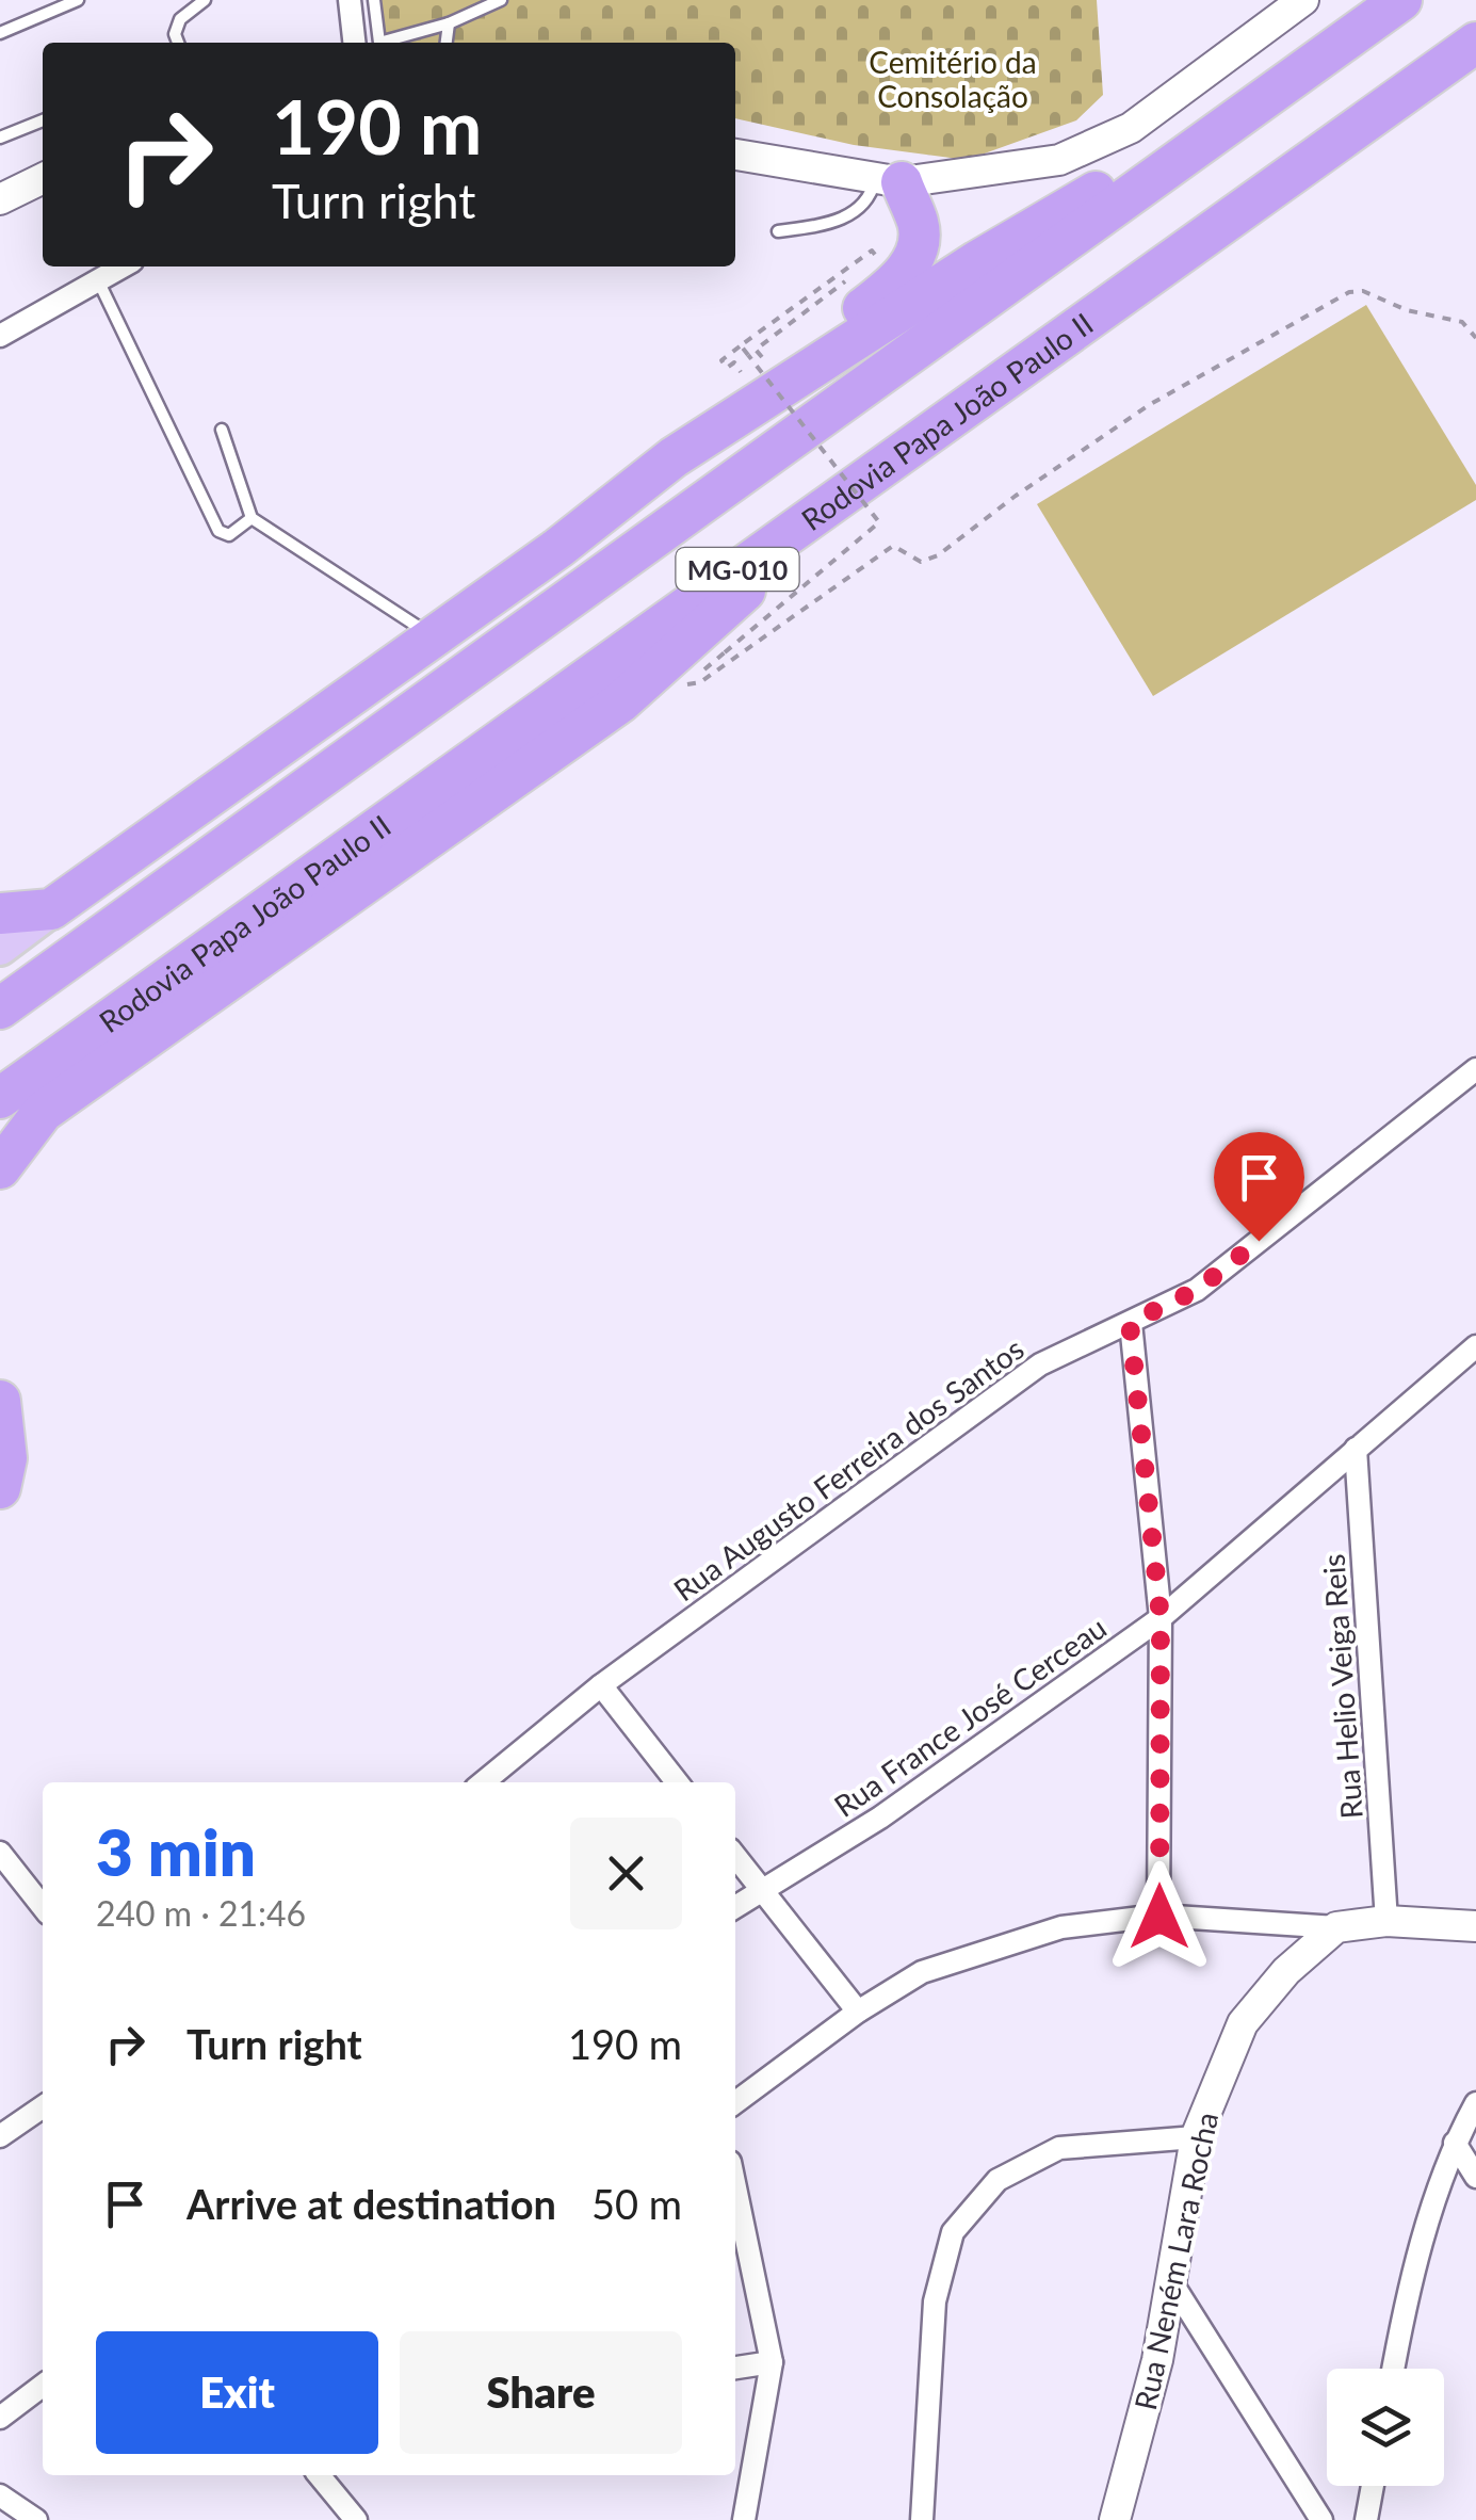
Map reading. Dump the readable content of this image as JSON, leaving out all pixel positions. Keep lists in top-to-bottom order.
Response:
{
  "streets": {
    "highway": ["Rodovia Papa João Paulo II", "MG-010"],
    "street": [
      "Rua Augusto Ferreira dos Santos",
      "Rua Helio Veiga Reis",
      "Rua France José Cerceau",
      "Rua Neném Lara Rocha"
    ]
  },
  "crossings": [
    ["Rua Helio Veiga Reis", "Rua France José Cerceau"]
  ],
  "parks": ["Cemitério da Consolação"],
  "page": {
    "turn": ["190 m", "Turn right"],
    "heading": ["3 min", "240 m · 21:46"],
    "list": [
      {
        "name": "Turn right",
        "value": "190 m"
      },
      {
        "name": "Arrive at destination",
        "value": "50 m"
      }
    ],
    "buttons": ["Exit", "Share"]
  }
}
